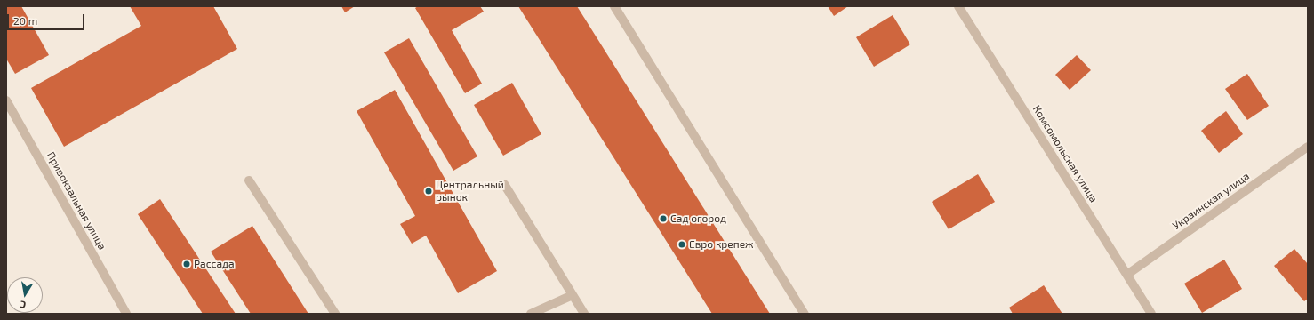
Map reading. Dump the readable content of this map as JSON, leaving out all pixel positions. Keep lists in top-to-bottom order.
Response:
{
  "streets": {
    "street": ["Комсомольская улица", "Привокзальная улица", "Украинская улица"]
  },
  "crossings": [
    ["Комсомольская улица", "Украинская улица"]
  ],
  "places": [
    "Центральный рынок",
    "Сад огород",
    "Евро крепеж",
    "Рассада"
  ],
  "scale_bar": "20 m",
  "north": "bottom"
}
